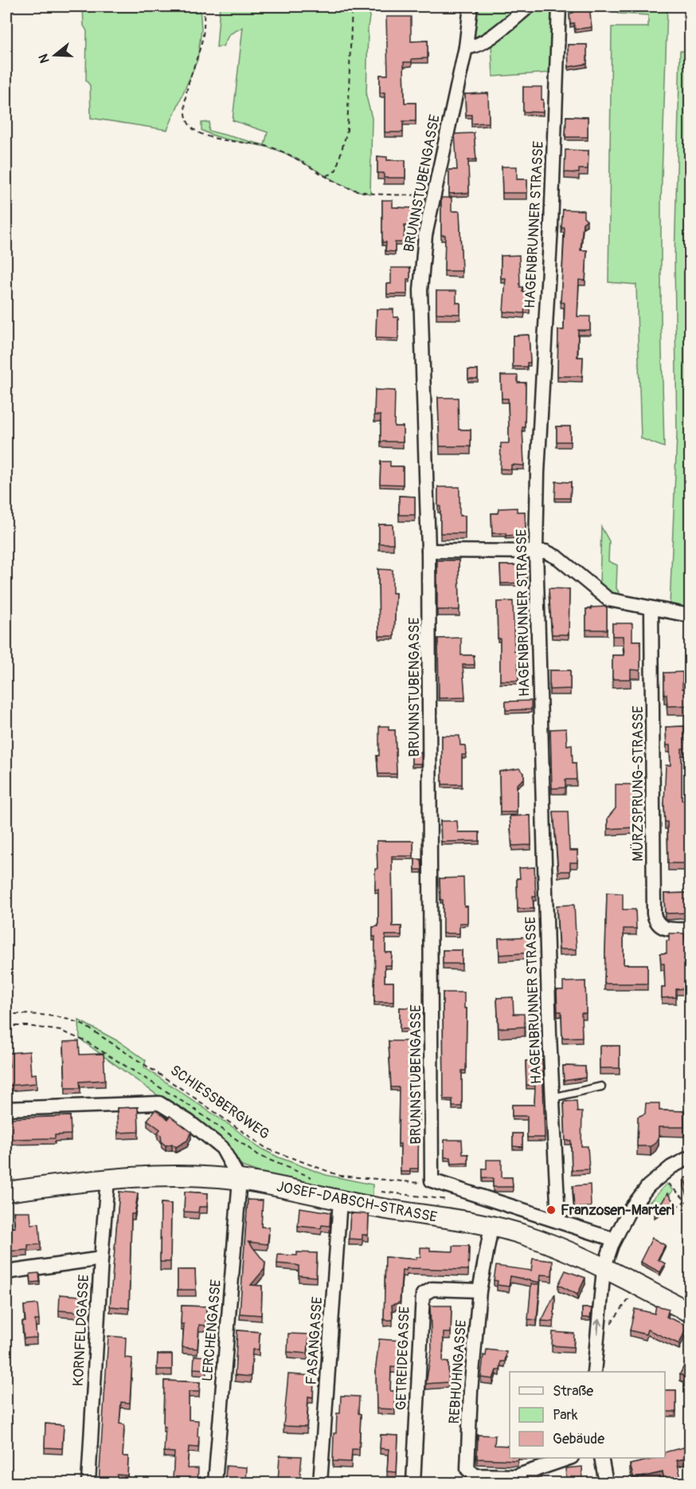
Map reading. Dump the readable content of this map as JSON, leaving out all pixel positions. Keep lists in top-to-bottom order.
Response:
{
  "streets": {
    "main road": ["JOSEF-DABSCH-STRASSE"],
    "street": [
      "BRUNNSTUBENGASSE",
      "HAGENBRUNNER STRASSE",
      "MÜRZSPRUNG-STRASSE",
      "KORNFELDGASSE",
      "LERCHENGASSE",
      "FASANGASSE",
      "GETREIDEGASSE",
      "REBHUHNGASSE"
    ],
    "path": ["SCHIESSBERGWEG"]
  },
  "crossings": [
    ["BRUNNSTUBENGASSE", "SCHIESSBERGWEG"],
    ["JOSEF-DABSCH-STRASSE", "KORNFELDGASSE"],
    ["JOSEF-DABSCH-STRASSE", "LERCHENGASSE"],
    ["JOSEF-DABSCH-STRASSE", "FASANGASSE"],
    ["JOSEF-DABSCH-STRASSE", "REBHUHNGASSE"],
    ["GETREIDEGASSE", "REBHUHNGASSE"]
  ],
  "places": ["Franzosen-Marterl"],
  "legend": ["Straße", "Park", "Gebäude"],
  "north": "left"
}
